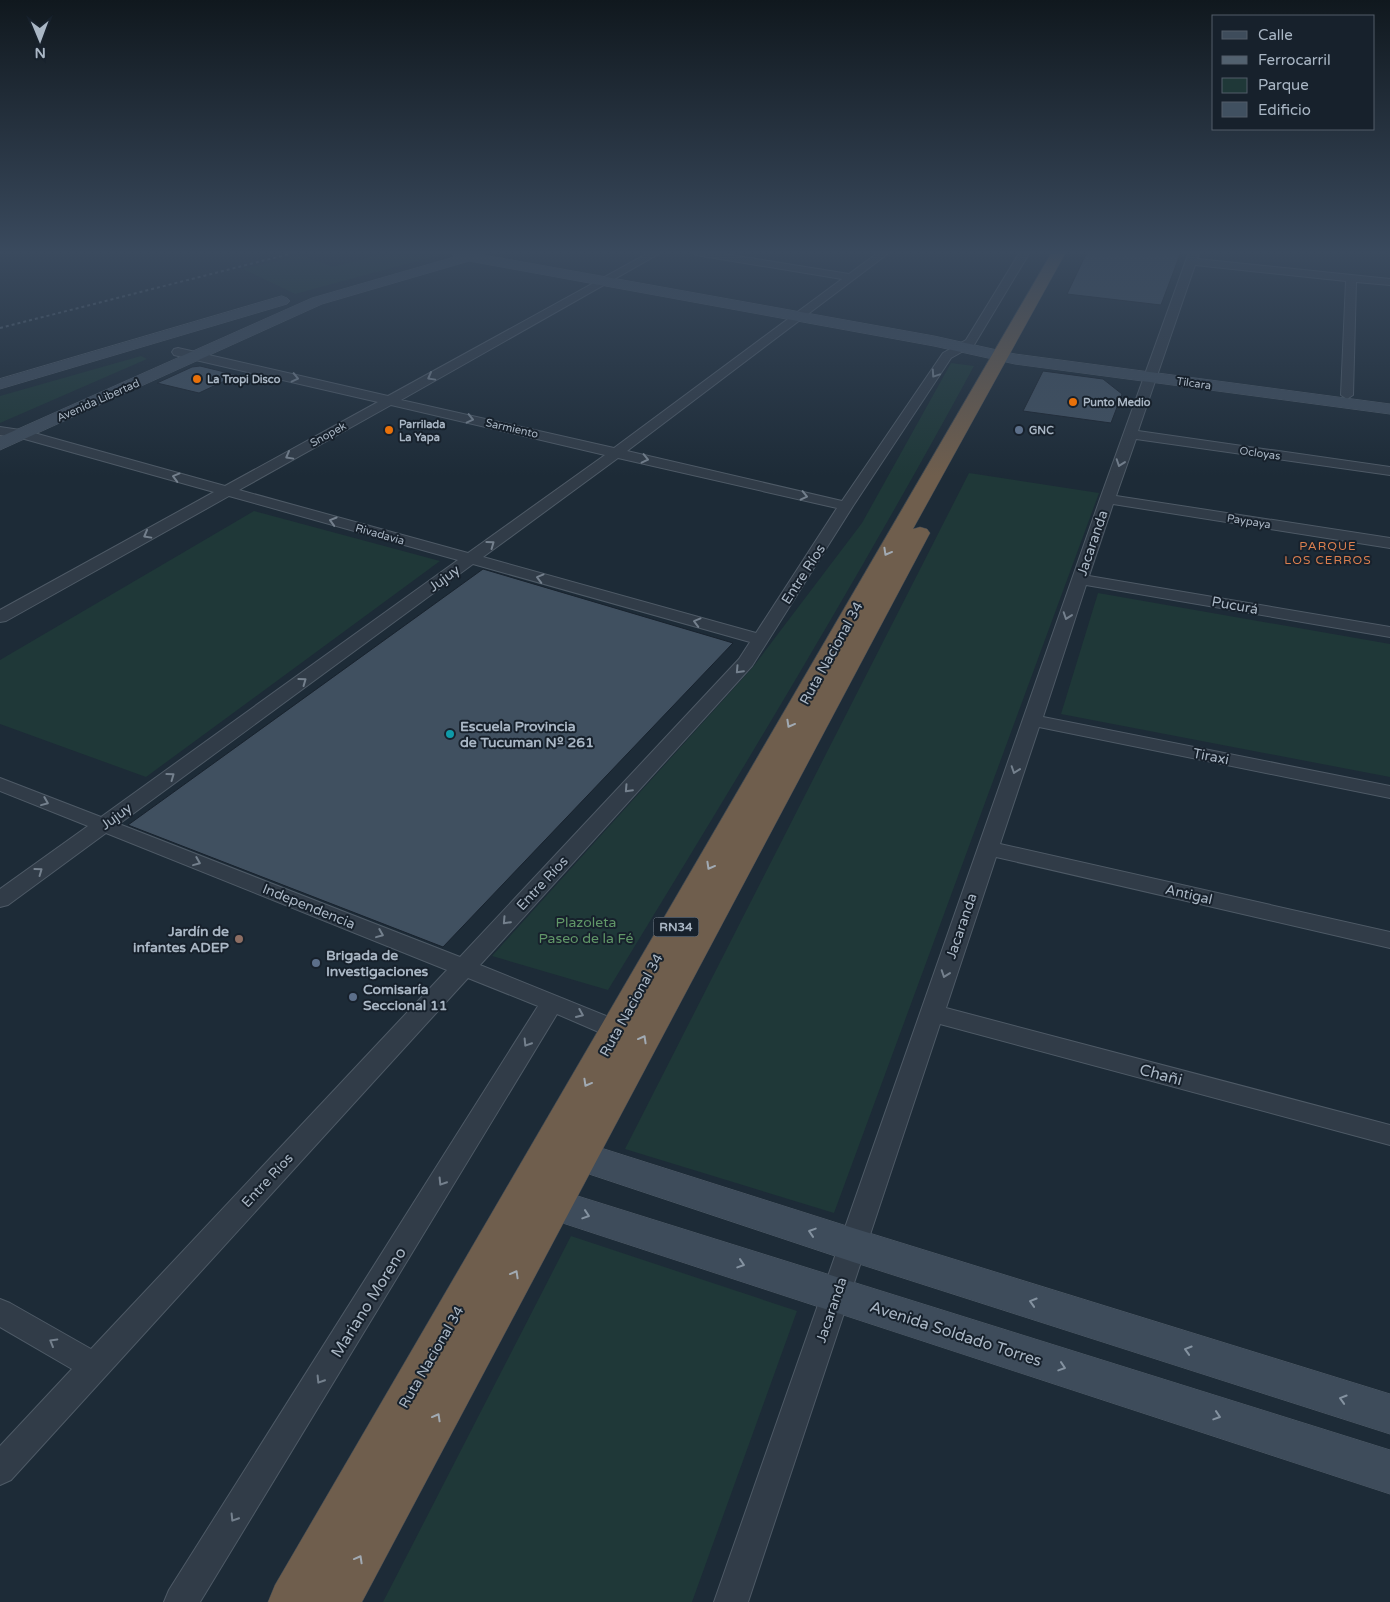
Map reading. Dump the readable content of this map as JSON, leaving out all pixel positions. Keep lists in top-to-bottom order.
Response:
{
  "streets": {
    "highway": ["Ruta Nacional 34", "RN34"],
    "street": [
      "Tilcara",
      "Avenida Libertad",
      "Sarmiento",
      "Snopek",
      "Ocloyas",
      "Paypaya",
      "Rivadavia",
      "Jacaranda",
      "Entre Ríos",
      "Jujuy",
      "Pucurá",
      "Tiraxi",
      "Antigal",
      "Independencia",
      "Chañi",
      "Mariano Moreno",
      "Avenida Soldado Torres"
    ]
  },
  "crossings": [
    ["Tilcara", "Jacaranda"],
    ["Tilcara", "Entre Ríos"],
    ["Tilcara", "Ruta Nacional 34"],
    ["Avenida Libertad", "Sarmiento"],
    ["Avenida Libertad", "Rivadavia"],
    ["Sarmiento", "Snopek"],
    ["Sarmiento", "Entre Ríos"],
    ["Sarmiento", "Jujuy"],
    ["Snopek", "Rivadavia"],
    ["Ocloyas", "Jacaranda"],
    ["Paypaya", "Jacaranda"],
    ["Rivadavia", "Entre Ríos"],
    ["Rivadavia", "Jujuy"],
    ["Jacaranda", "Pucurá"],
    ["Jacaranda", "Tiraxi"],
    ["Jacaranda", "Antigal"],
    ["Jacaranda", "Chañi"],
    ["Jacaranda", "Avenida Soldado Torres"],
    ["Entre Ríos", "Independencia"],
    ["Jujuy", "Independencia"],
    ["Ruta Nacional 34", "Independencia"],
    ["Ruta Nacional 34", "Avenida Soldado Torres"],
    ["Independencia", "Mariano Moreno"]
  ],
  "one_way": [
    "Sarmiento",
    "Snopek",
    "Rivadavia",
    "Jacaranda",
    "Entre Ríos",
    "Jujuy",
    "Independencia",
    "Mariano Moreno"
  ],
  "districts": ["PARQUE LOS CERROS"],
  "parks": ["Plazoleta Paseo de la Fé"],
  "places": [
    "La Tropi Disco",
    "Punto Medio",
    "Parrilada La Yapa",
    "GNC",
    "Escuela Provincia de Tucuman Nº 261",
    "Jardín de infantes ADEP",
    "Brigada de Investigaciones",
    "Comisaría Seccional 11"
  ],
  "legend": [
    "Calle",
    "Ferrocarril",
    "Parque",
    "Edificio"
  ],
  "north": "bottom"
}
